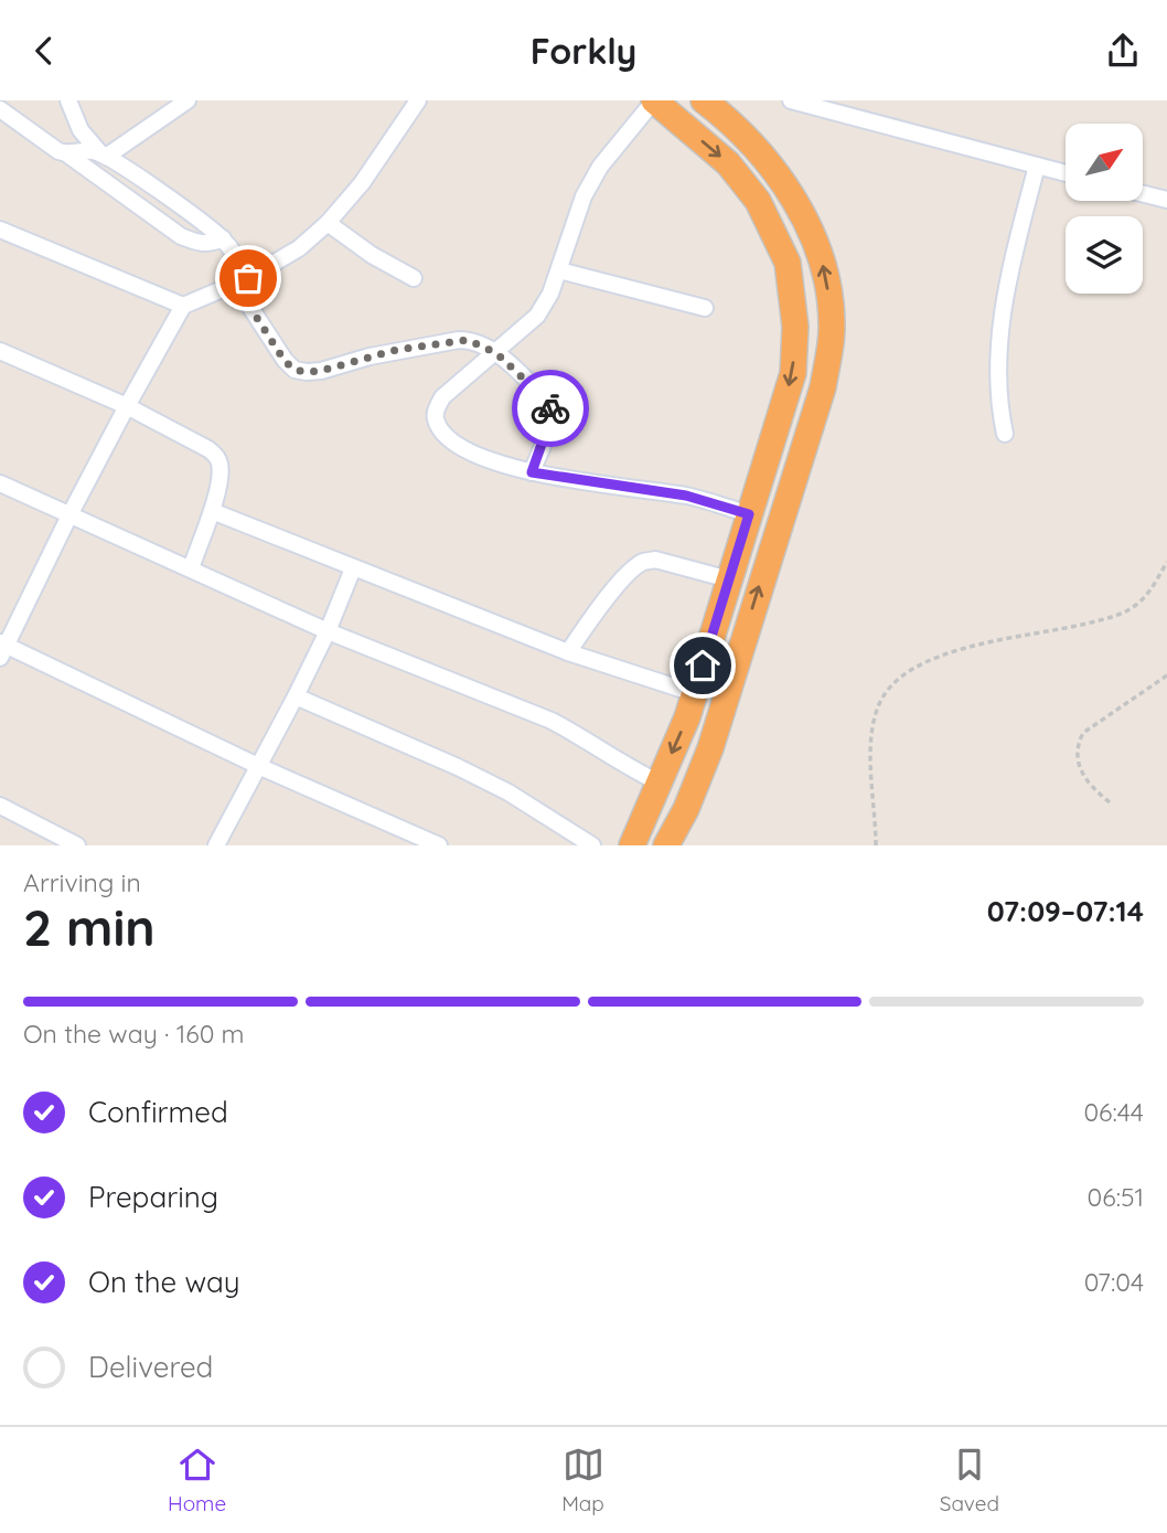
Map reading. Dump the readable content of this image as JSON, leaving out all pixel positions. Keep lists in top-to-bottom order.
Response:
{
  "north": "top right",
  "page": {
    "header": "Forkly",
    "heading": ["2 min", "Arriving in", "07:09–07:14"],
    "bar": "On the way · 160 m",
    "list": [
      ["Confirmed", "06:44"],
      ["Preparing", "06:51"],
      ["On the way", "07:04"],
      "Delivered"
    ],
    "tabs": ["Home", "Map", "Saved"]
  }
}
